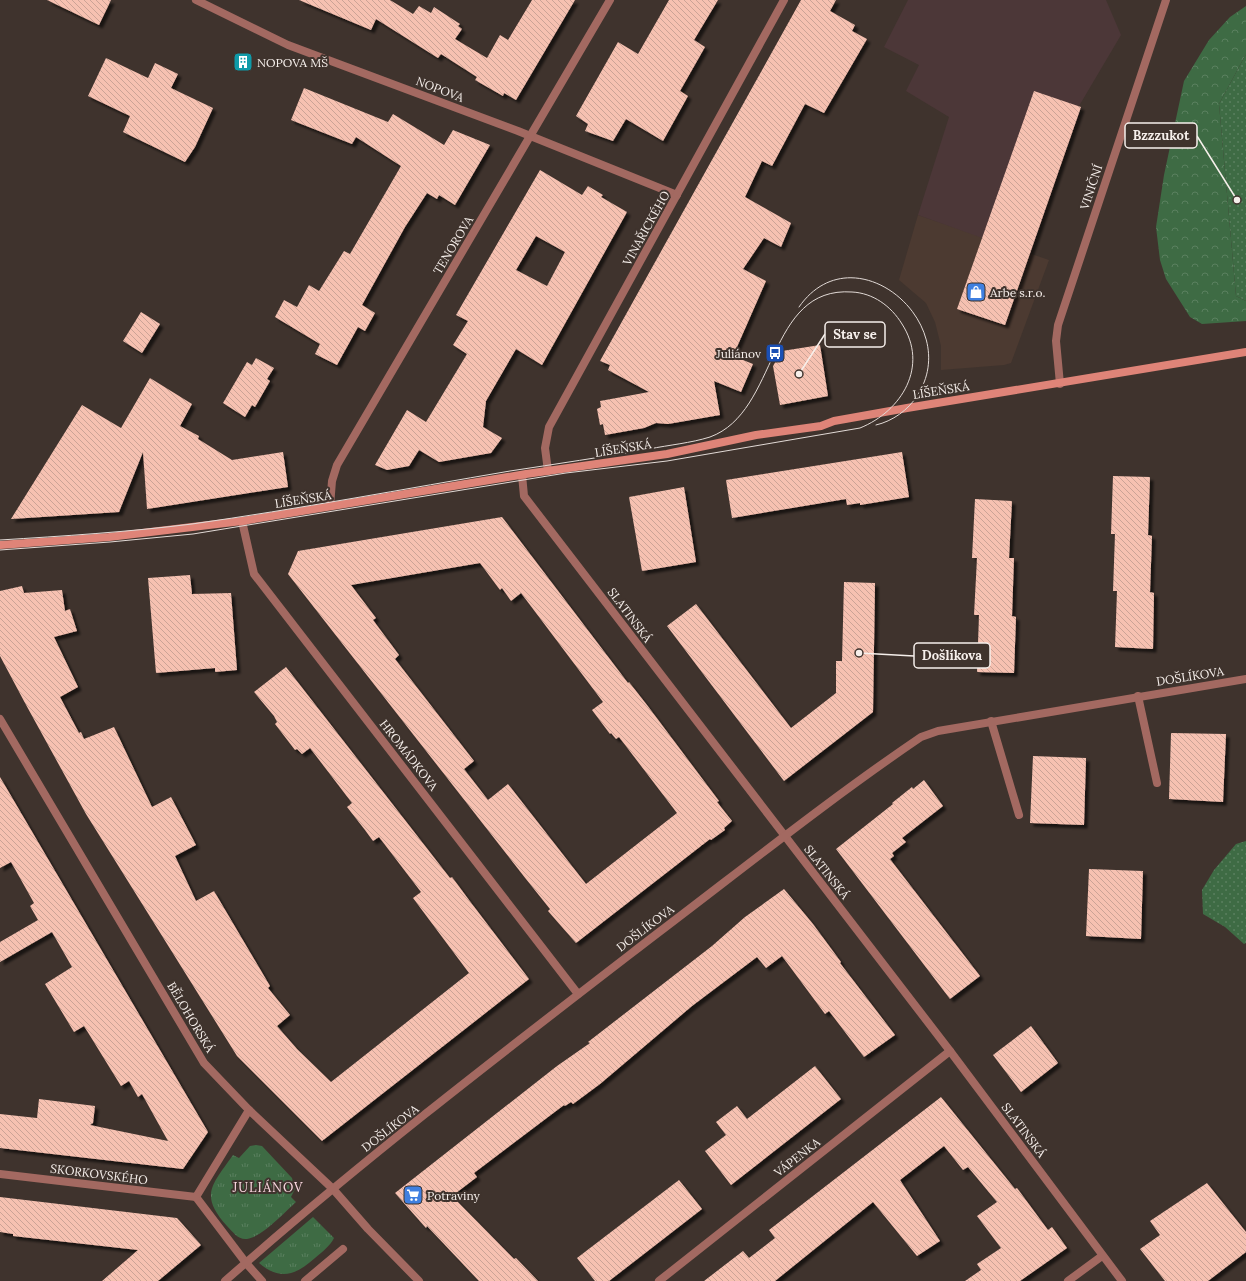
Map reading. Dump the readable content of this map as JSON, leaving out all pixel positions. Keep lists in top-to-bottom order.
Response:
{
  "streets": {
    "street": [
      "NOPOVA",
      "VINIČNÍ",
      "VINAŘICKÉHO",
      "TENOROVA",
      "LÍŠEŇSKÁ",
      "SLATINSKÁ",
      "DOŠLÍKOVA",
      "HROMÁDKOVA",
      "BĚLOHORSKÁ",
      "VÁPENKA",
      "SKORKOVSKÉHO"
    ]
  },
  "crossings": [
    ["NOPOVA", "VINAŘICKÉHO"],
    ["NOPOVA", "TENOROVA"],
    ["VINIČNÍ", "LÍŠEŇSKÁ"],
    ["VINAŘICKÉHO", "LÍŠEŇSKÁ"],
    ["TENOROVA", "LÍŠEŇSKÁ"],
    ["LÍŠEŇSKÁ", "SLATINSKÁ"],
    ["LÍŠEŇSKÁ", "HROMÁDKOVA"],
    ["SLATINSKÁ", "DOŠLÍKOVA"],
    ["SLATINSKÁ", "VÁPENKA"],
    ["DOŠLÍKOVA", "HROMÁDKOVA"],
    ["DOŠLÍKOVA", "BĚLOHORSKÁ"]
  ],
  "districts": ["JULIÁNOV"],
  "places": {
    "building": ["NOPOVA MŠ"],
    "other": ["Bzzzukot", "Stav se", "Došlíkova"],
    "shop": ["Arbe s.r.o."],
    "bus stop": ["Juliánov"],
    "supermarket": ["Potraviny"]
  }
}
